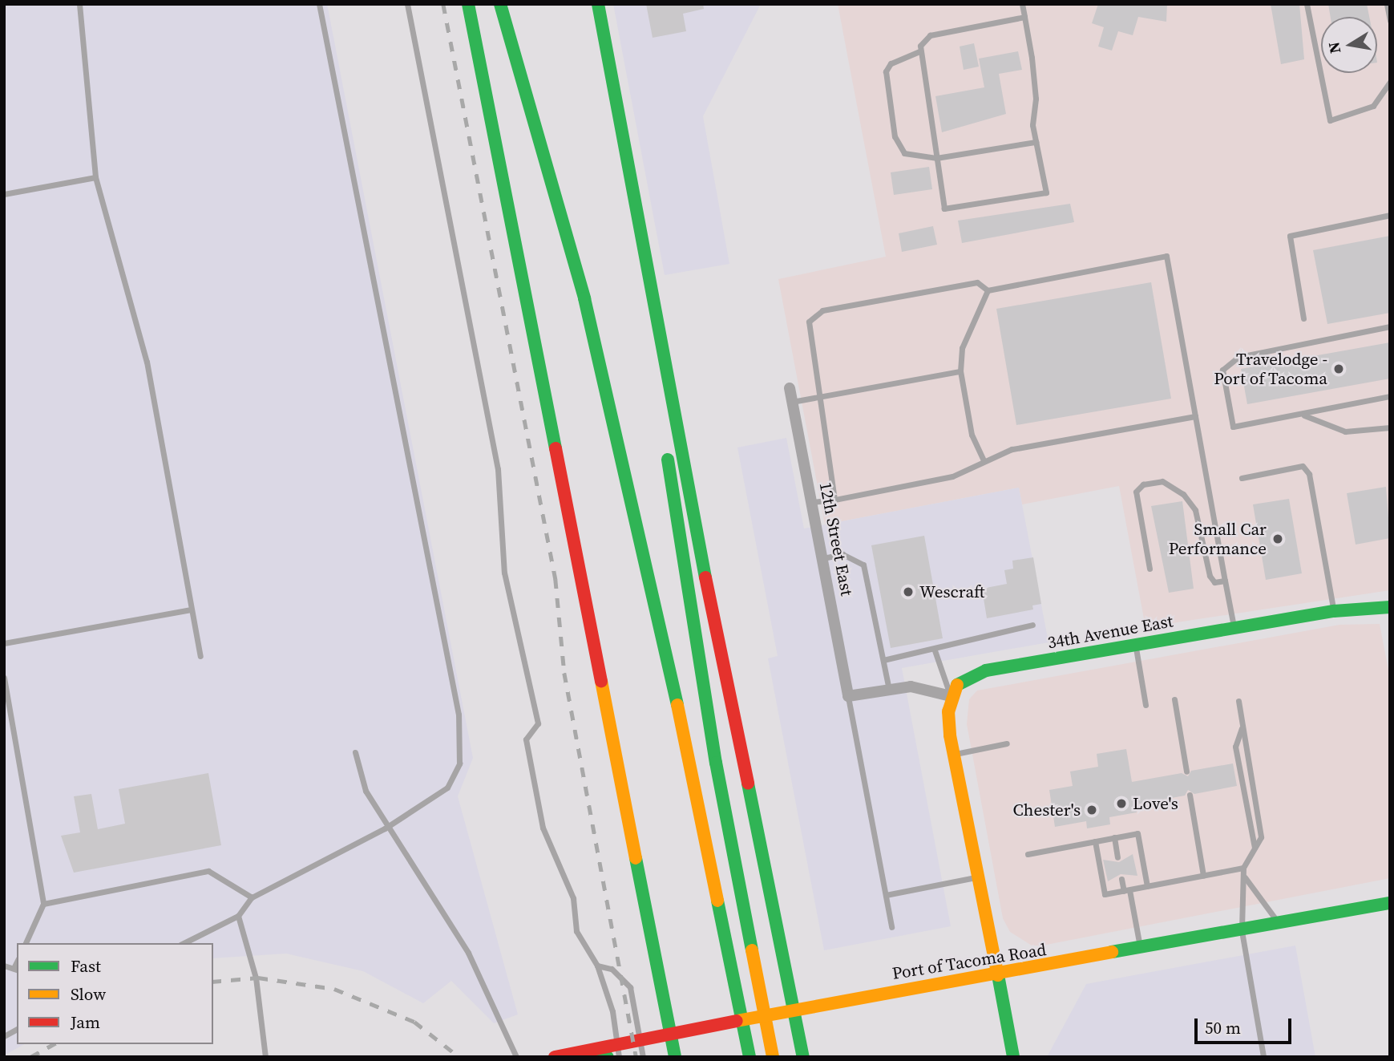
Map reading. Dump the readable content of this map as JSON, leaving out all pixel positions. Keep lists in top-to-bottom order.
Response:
{
  "streets": {
    "main road": ["34th Avenue East", "Port of Tacoma Road"],
    "street": ["12th Street East"]
  },
  "places": [
    "Travelodge - Port of Tacoma",
    "Small Car Performance",
    "Wescraft",
    "Love's",
    "Chester's"
  ],
  "legend": ["Fast", "Slow", "Jam"],
  "scale_bar": "50 m",
  "north": "left"
}
